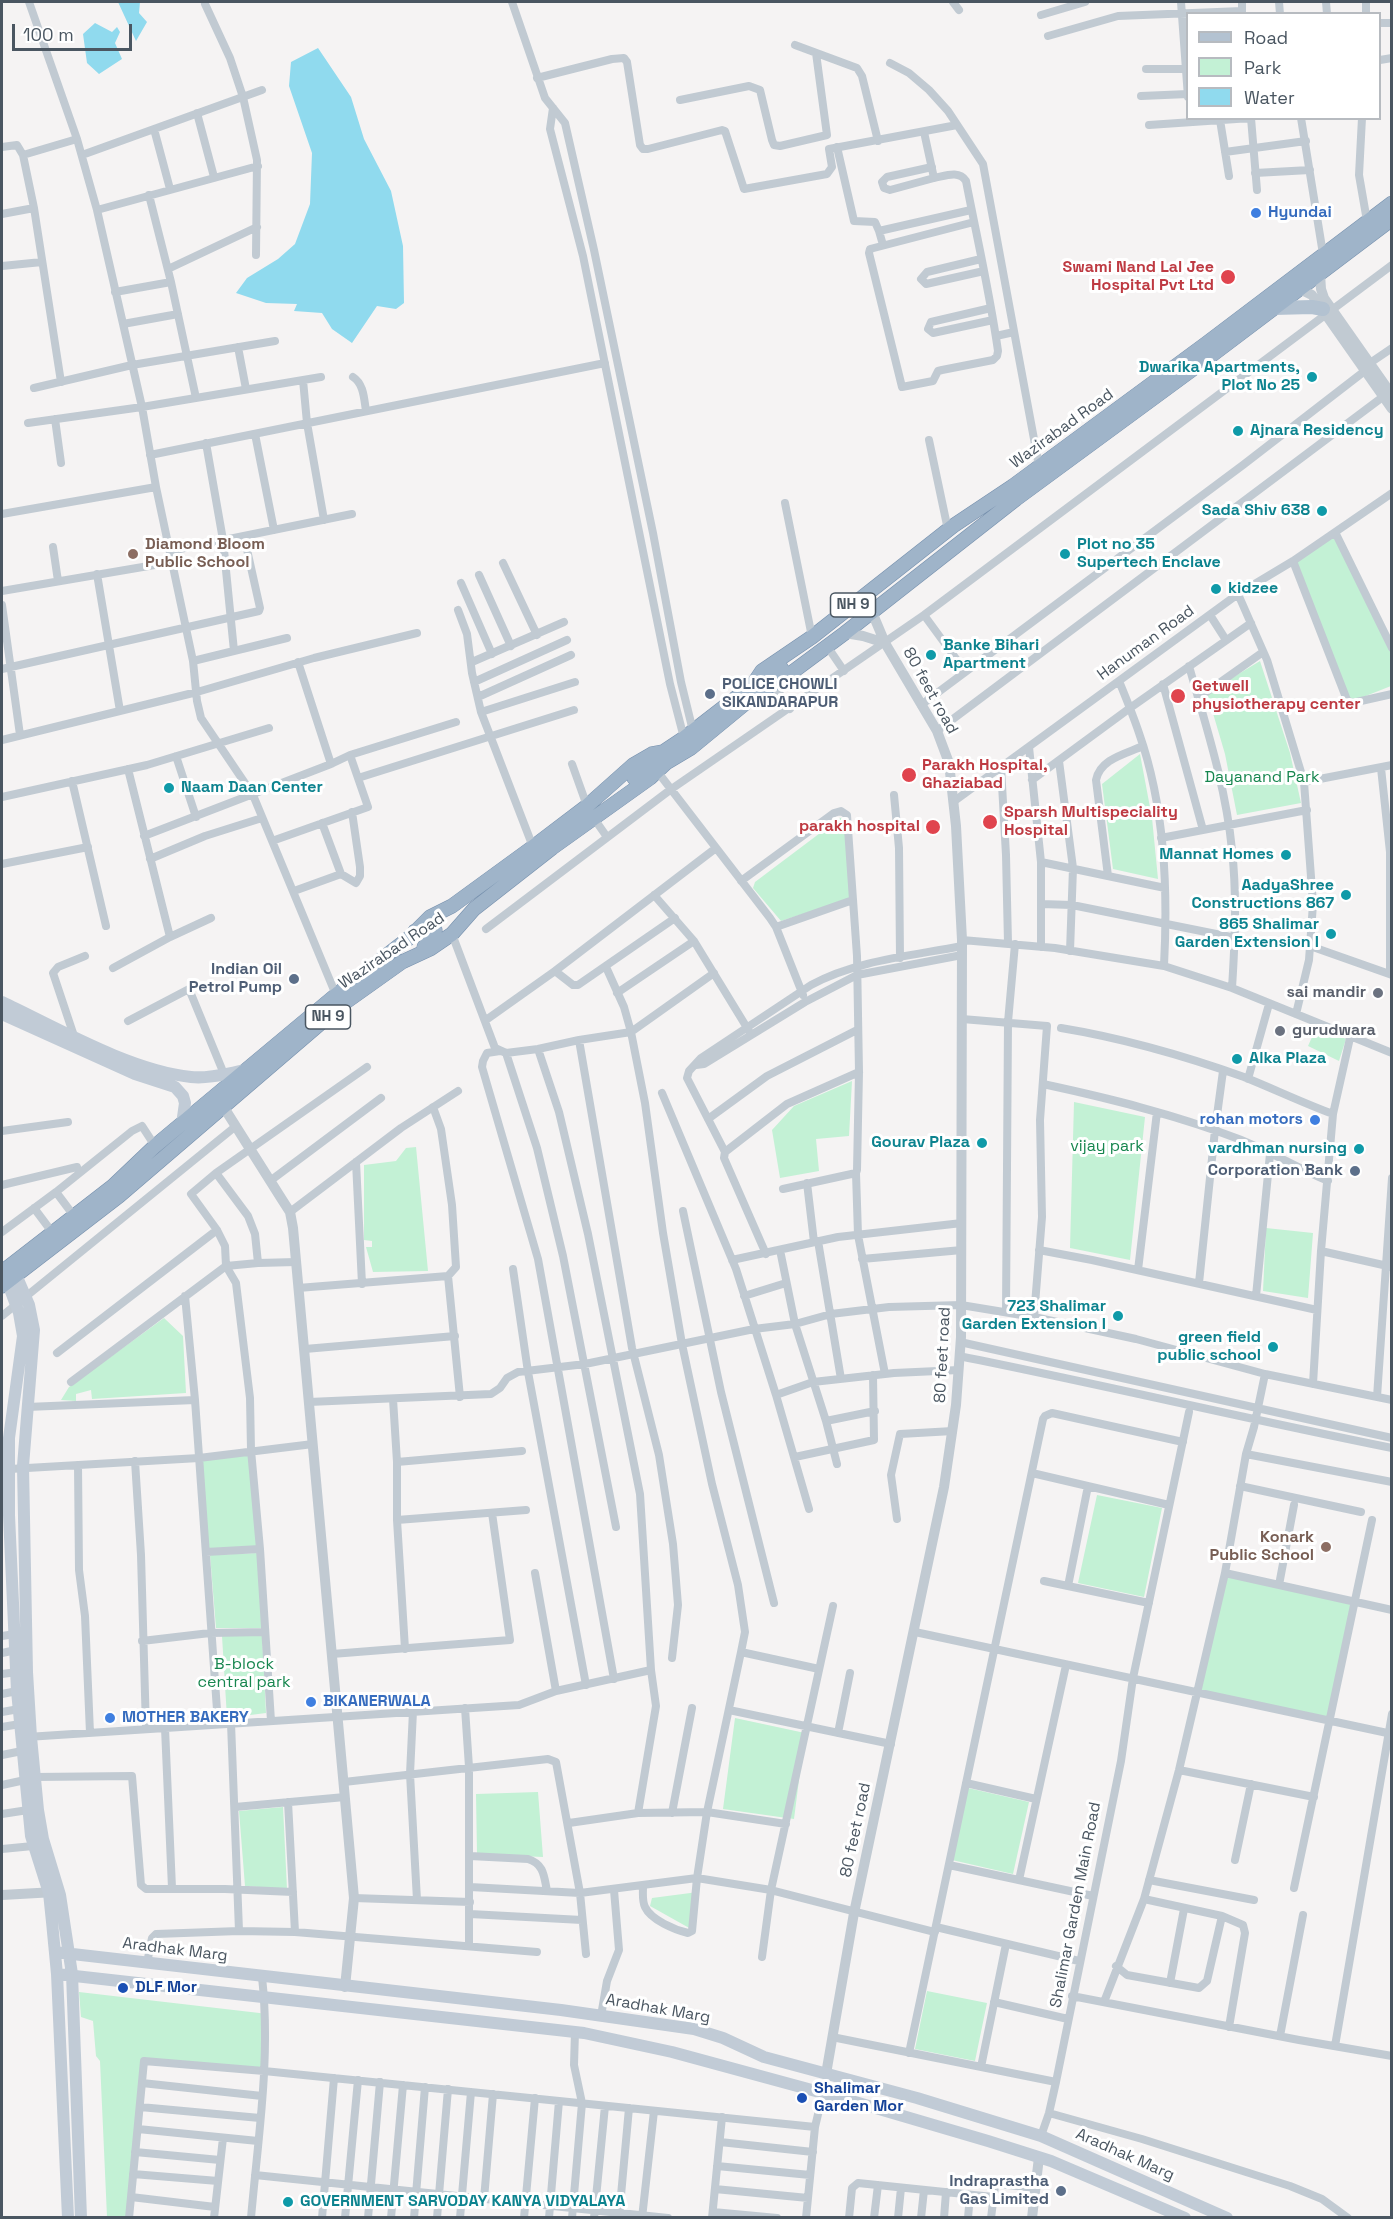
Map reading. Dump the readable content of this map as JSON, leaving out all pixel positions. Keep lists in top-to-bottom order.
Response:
{
  "streets": {
    "highway": ["Wazirabad Road", "NH 9"],
    "main road": ["Aradhak Marg"],
    "street": ["Hanuman Road", "80 feet road", "Shalimar Garden Main Road"]
  },
  "crossings": [
    ["Wazirabad Road", "80 feet road"],
    ["Hanuman Road", "80 feet road"],
    ["80 feet road", "Aradhak Marg"],
    ["Shalimar Garden Main Road", "Aradhak Marg"]
  ],
  "parks": ["Dayanand Park", "vijay park", "B-block central park"],
  "places": [
    "Hyundai",
    "Swami Nand Lal Jee Hospital Pvt Ltd",
    "Dwarika Apartments, Plot No 25",
    "Ajnara Residency",
    "Sada Shiv 638",
    "Diamond Bloom Public School",
    "Plot no 35 Supertech Enclave",
    "kidzee",
    "Banke Bihari Apartment",
    "POLICE CHOWLI SIKANDARAPUR",
    "Getwell physiotherapy center",
    "Parakh Hospital, Ghaziabad",
    "Naam Daan Center",
    "Sparsh Multispeciality Hospital",
    "parakh hospital",
    "Mannat Homes",
    "AadyaShree Constructions 867",
    "865 Shalimar Garden Extension I",
    "Indian Oil Petrol Pump",
    "sai mandir",
    "gurudwara",
    "Alka Plaza",
    "rohan motors",
    "Gourav Plaza",
    "vardhman nursing",
    "Corporation Bank",
    "723 Shalimar Garden Extension I",
    "green field public school",
    "Konark Public School",
    "BIKANERWALA",
    "MOTHER BAKERY",
    "DLF Mor",
    "Shalimar Garden Mor",
    "Indraprastha Gas Limited",
    "GOVERNMENT SARVODAY KANYA VIDYALAYA"
  ],
  "legend": ["Road", "Park", "Water"],
  "scale_bar": "100 m"
}
